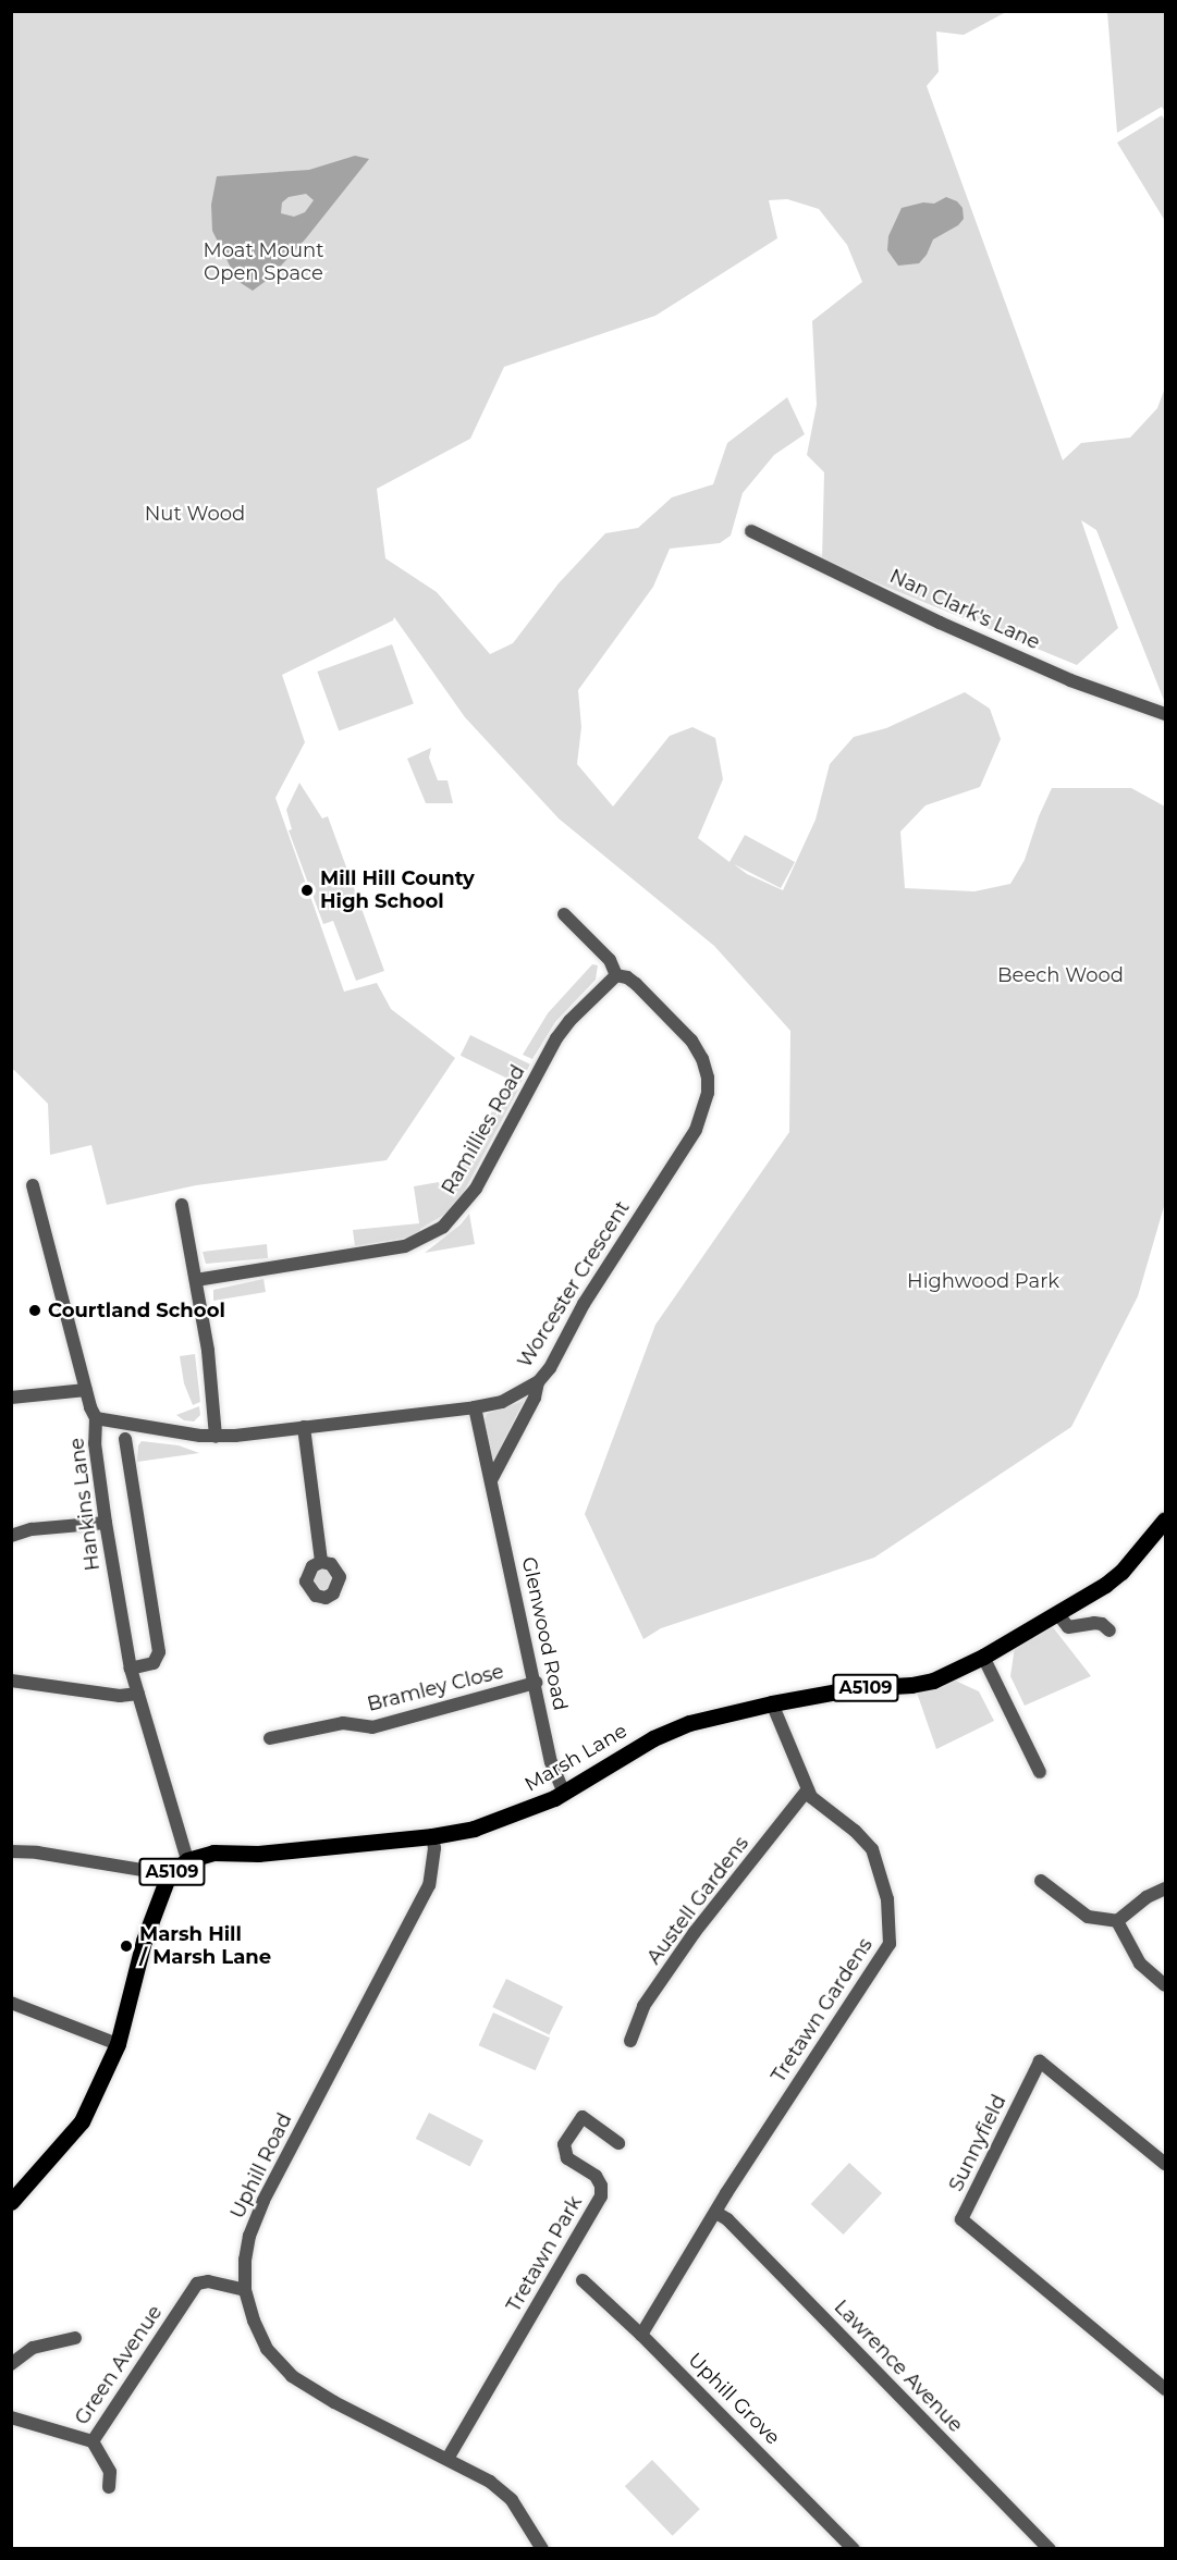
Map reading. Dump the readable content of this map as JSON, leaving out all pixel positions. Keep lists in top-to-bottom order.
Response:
{
  "streets": {
    "main road": ["A5109", "Marsh Lane"],
    "street": [
      "Nan Clark's Lane",
      "Ramillies Road",
      "Worcester Crescent",
      "Hankins Lane",
      "Glenwood Road",
      "Bramley Close",
      "Austell Gardens",
      "Tretawn Gardens",
      "Sunnyfield",
      "Uphill Road",
      "Tretawn Park",
      "Green Avenue",
      "Lawrence Avenue",
      "Uphill Grove"
    ]
  },
  "crossings": [
    ["Ramillies Road", "Worcester Crescent"],
    ["Worcester Crescent", "Hankins Lane"],
    ["Worcester Crescent", "Glenwood Road"],
    ["Hankins Lane", "Marsh Lane"],
    ["Glenwood Road", "Bramley Close"],
    ["Glenwood Road", "Marsh Lane"],
    ["A5109", "Marsh Lane"],
    ["Marsh Lane", "Tretawn Gardens"],
    ["Marsh Lane", "Uphill Road"],
    ["Austell Gardens", "Tretawn Gardens"],
    ["Tretawn Gardens", "Lawrence Avenue"],
    ["Tretawn Gardens", "Uphill Grove"],
    ["Uphill Road", "Tretawn Park"],
    ["Uphill Road", "Green Avenue"]
  ],
  "parks": [
    "Moat Mount Open Space",
    "Nut Wood",
    "Beech Wood",
    "Highwood Park"
  ],
  "places": ["Mill Hill County High School", "Courtland School", "Marsh Hill / Marsh Lane"]
}
